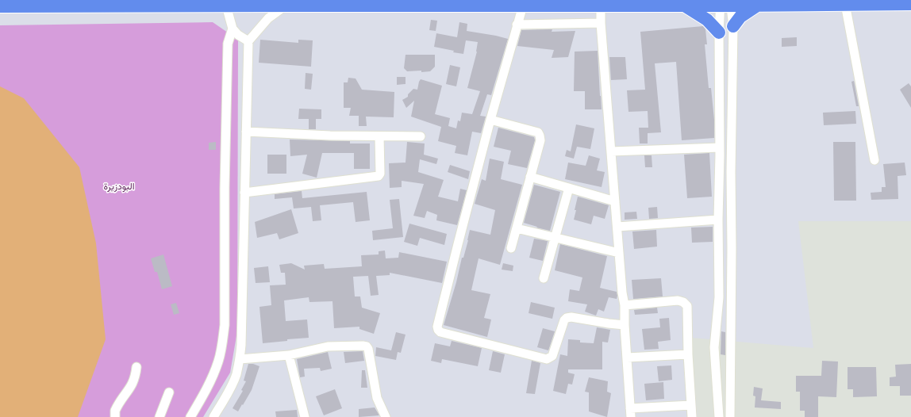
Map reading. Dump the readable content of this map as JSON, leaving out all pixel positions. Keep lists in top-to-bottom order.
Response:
{
  "parks": ["البودزيرة"]
}
